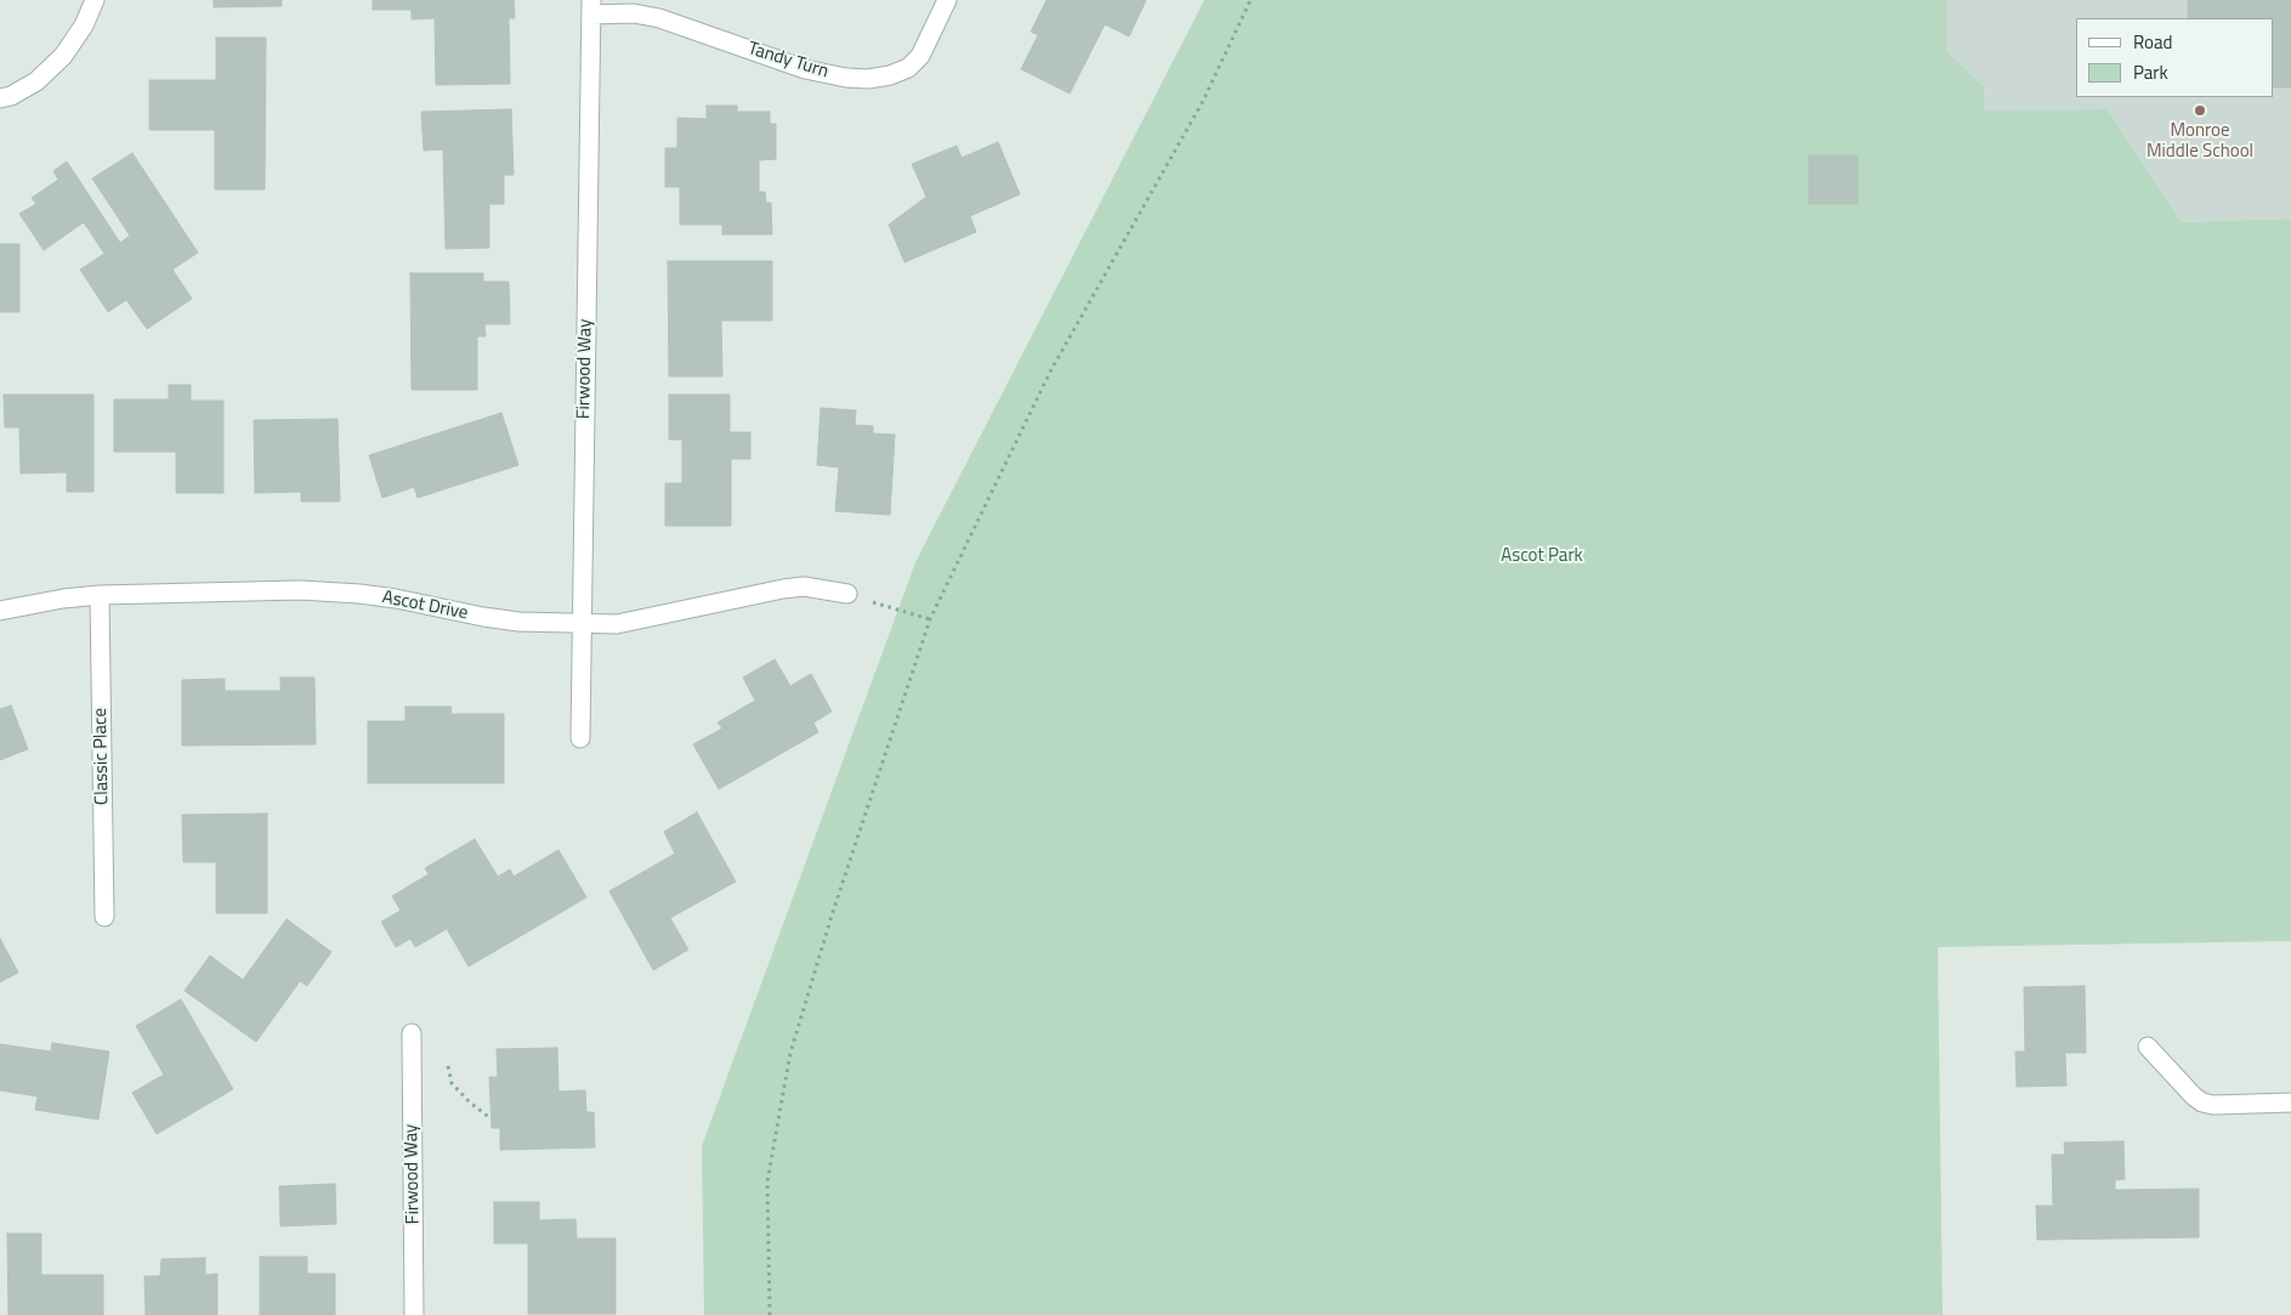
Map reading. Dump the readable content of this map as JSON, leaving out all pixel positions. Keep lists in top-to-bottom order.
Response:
{
  "streets": {
    "street": [
      "Tandy Turn",
      "Firwood Way",
      "Ascot Drive",
      "Classic Place"
    ]
  },
  "crossings": [
    ["Tandy Turn", "Firwood Way"],
    ["Firwood Way", "Ascot Drive"],
    ["Ascot Drive", "Classic Place"]
  ],
  "parks": ["Ascot Park"],
  "places": ["Monroe Middle School"],
  "legend": ["Road", "Park"]
}
